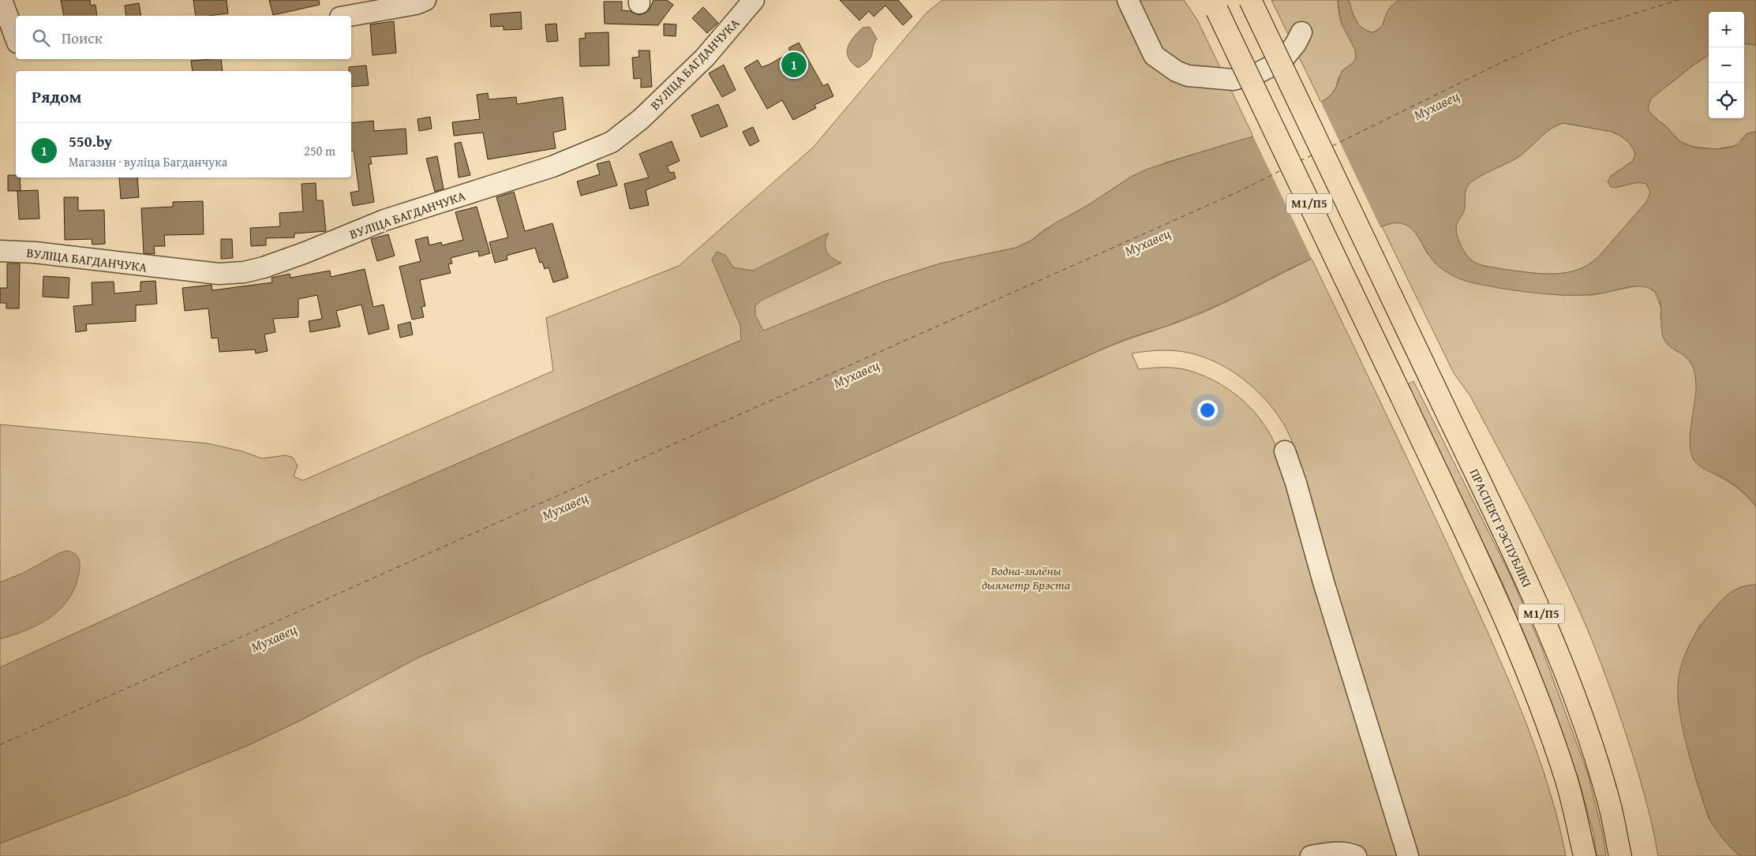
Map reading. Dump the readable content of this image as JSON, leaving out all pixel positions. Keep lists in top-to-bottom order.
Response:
{
  "streets": {
    "highway": ["М1/П5", "ПРАСПЕКТ РЭСПУБЛІКІ"],
    "street": ["ВУЛІЦА БАГДАНЧУКА"]
  },
  "water": ["Мухавец"],
  "parks": ["Водна-зялёны дыяметр Брэста"],
  "page": {
    "map_buttons": ["+", "−"],
    "search": "Поиск",
    "pins": "1",
    "heading": "Рядом",
    "list": [
      {
        "mark": "1",
        "name": "550.by",
        "note": "Магазин · вуліца Багданчука",
        "value": "250 m"
      }
    ]
  }
}
